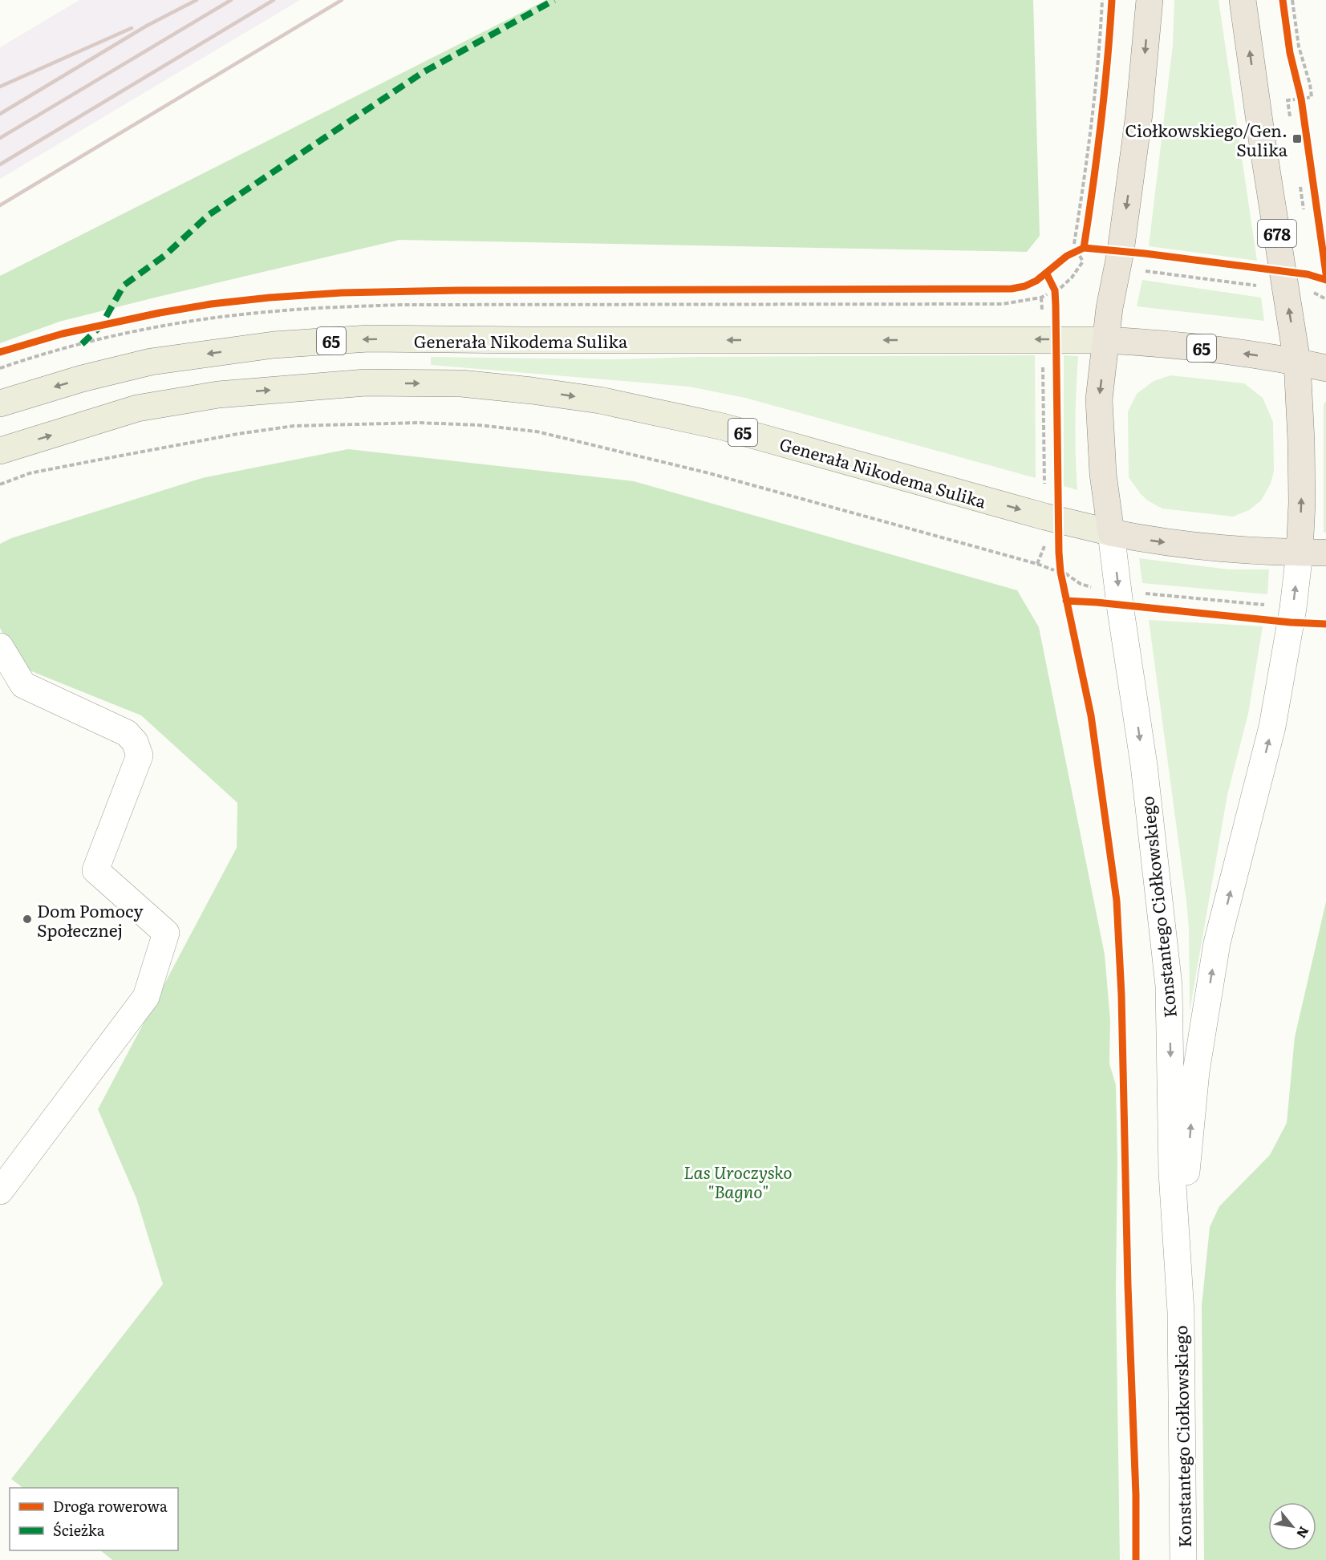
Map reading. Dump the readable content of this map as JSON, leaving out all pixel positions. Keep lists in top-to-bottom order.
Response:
{
  "streets": {
    "highway": ["678", "65"],
    "main road": ["Generała Nikodema Sulika"],
    "street": ["Konstantego Ciołkowskiego"]
  },
  "crossings": [
    ["678", "65"],
    ["678", "Konstantego Ciołkowskiego"],
    ["Generała Nikodema Sulika", "65"],
    ["Generała Nikodema Sulika", "Konstantego Ciołkowskiego"],
    ["65", "Konstantego Ciołkowskiego"]
  ],
  "parks": ["Las Uroczysko \"Bagno\""],
  "places": {
    "transit": ["Ciołkowskiego/Gen. Sulika"],
    "other": ["Dom Pomocy Społecznej"]
  },
  "legend": ["Droga rowerowa", "Ścieżka"],
  "north": "bottom right"
}
